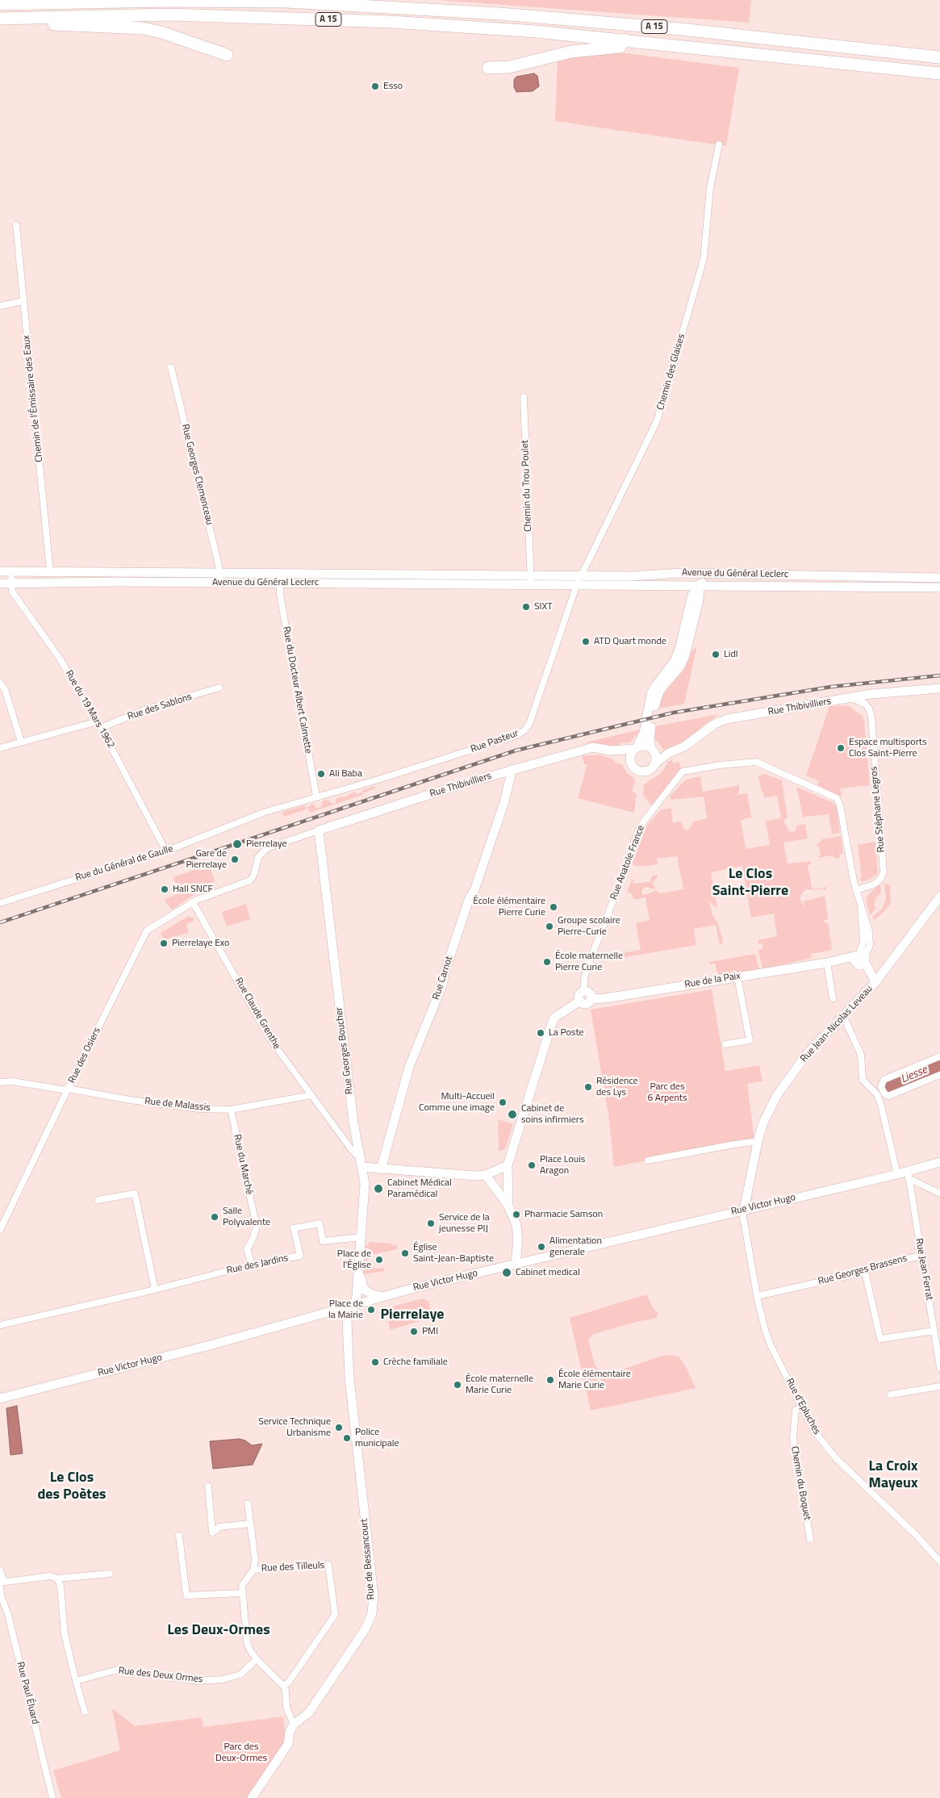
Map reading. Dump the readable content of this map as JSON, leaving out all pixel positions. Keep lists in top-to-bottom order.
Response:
{
  "streets": {
    "highway": ["A 15"],
    "street": [
      "Chemin des Glaises",
      "Chemin de l'Émissaire des Eaux",
      "Rue Georges Clemenceau",
      "Chemin du Trou Poulet",
      "Avenue du Général Leclerc",
      "Rue du Docteur Albert Calmette",
      "Rue des Sablons",
      "Rue Thibivilliers",
      "Rue du 19 Mars 1962",
      "Rue Pasteur",
      "Rue Stéphane Legros",
      "Rue Anatole France",
      "Rue du Général de Gaulle",
      "Rue Carnot",
      "Rue de la Paix",
      "Rue Claude Grenthe",
      "Rue Jean-Nicolas Leveau",
      "Rue Georges Boucher",
      "Rue des Osiers",
      "Rue de Malassis",
      "Rue du Marché",
      "Rue Victor Hugo",
      "Rue des Jardins",
      "Rue Jean Ferrat",
      "Rue Georges Brassens",
      "Rue d'Epluches",
      "Chemin du Boquet",
      "Rue de Bessancourt",
      "Rue des Tilleuls",
      "Rue des Deux Ormes",
      "Rue Paul Éluard"
    ]
  },
  "crossings": [
    ["Chemin des Glaises", "Avenue du Général Leclerc"],
    ["Chemin des Glaises", "Rue Pasteur"],
    ["Chemin de l'Émissaire des Eaux", "Avenue du Général Leclerc"],
    ["Rue Georges Clemenceau", "Avenue du Général Leclerc"],
    ["Chemin du Trou Poulet", "Avenue du Général Leclerc"],
    ["Avenue du Général Leclerc", "Rue du Docteur Albert Calmette"],
    ["Avenue du Général Leclerc", "Rue du 19 Mars 1962"],
    ["Avenue du Général Leclerc", "Rue Pasteur"],
    ["Rue du Docteur Albert Calmette", "Rue Pasteur"],
    ["Rue du Docteur Albert Calmette", "Rue du Général de Gaulle"],
    ["Rue des Sablons", "Rue du 19 Mars 1962"],
    ["Rue Thibivilliers", "Rue Carnot"],
    ["Rue Thibivilliers", "Rue Georges Boucher"],
    ["Rue Thibivilliers", "Rue des Osiers"],
    ["Rue du 19 Mars 1962", "Rue du Général de Gaulle"],
    ["Rue Pasteur", "Rue du Général de Gaulle"],
    ["Rue Stéphane Legros", "Rue Anatole France"],
    ["Rue Anatole France", "Rue de la Paix"],
    ["Rue Claude Grenthe", "Rue Georges Boucher"],
    ["Rue Claude Grenthe", "Rue des Osiers"],
    ["Rue Claude Grenthe", "Rue de Malassis"],
    ["Rue Jean-Nicolas Leveau", "Rue Victor Hugo"],
    ["Rue Jean-Nicolas Leveau", "Rue d'Epluches"],
    ["Rue Georges Boucher", "Rue des Osiers"],
    ["Rue Georges Boucher", "Rue Victor Hugo"],
    ["Rue Georges Boucher", "Rue des Jardins"],
    ["Rue Georges Boucher", "Rue de Bessancourt"],
    ["Rue des Osiers", "Rue de Malassis"],
    ["Rue de Malassis", "Rue du Marché"],
    ["Rue du Marché", "Rue des Jardins"],
    ["Rue Victor Hugo", "Rue Jean Ferrat"],
    ["Rue Victor Hugo", "Rue d'Epluches"],
    ["Rue Victor Hugo", "Rue de Bessancourt"],
    ["Rue Jean Ferrat", "Rue Georges Brassens"],
    ["Rue Georges Brassens", "Rue d'Epluches"],
    ["Rue d'Epluches", "Chemin du Boquet"]
  ],
  "districts": [
    "Le Clos Saint-Pierre",
    "Pierrelaye",
    "La Croix Mayeux",
    "Le Clos des Poètes",
    "Les Deux-Ormes"
  ],
  "water": ["Liesse"],
  "parks": ["Parc des 6 Arpents", "Parc des Deux-Ormes"],
  "places": [
    "Esso",
    "SIXT",
    "ATD Quart monde",
    "Lidl",
    "Espace multisports Clos Saint-Pierre",
    "Ali Baba",
    "Pierrelaye",
    "Gare de Pierrelaye",
    "Hall SNCF",
    "École élémentaire Pierre Curie",
    "Groupe scolaire Pierre-Curie",
    "Pierrelaye Exo",
    "École maternelle Pierre Curie",
    "La Poste",
    "Résidence des Lys",
    "Multi-Accueil Comme une image",
    "Cabinet de soins infirmiers",
    "Place Louis Aragon",
    "Cabinet Médical Paramédical",
    "Pharmacie Samson",
    "Salle Polyvalente",
    "Service de la jeunesse PIJ",
    "Alimentation generale",
    "Église Saint-Jean-Baptiste",
    "Place de l'Église",
    "Cabinet medical",
    "Place de la Mairie",
    "PMI",
    "Crèche familiale",
    "École élémentaire Marie Curie",
    "École maternelle Marie Curie",
    "Service Technique Urbanisme",
    "Police municipale"
  ]
}
